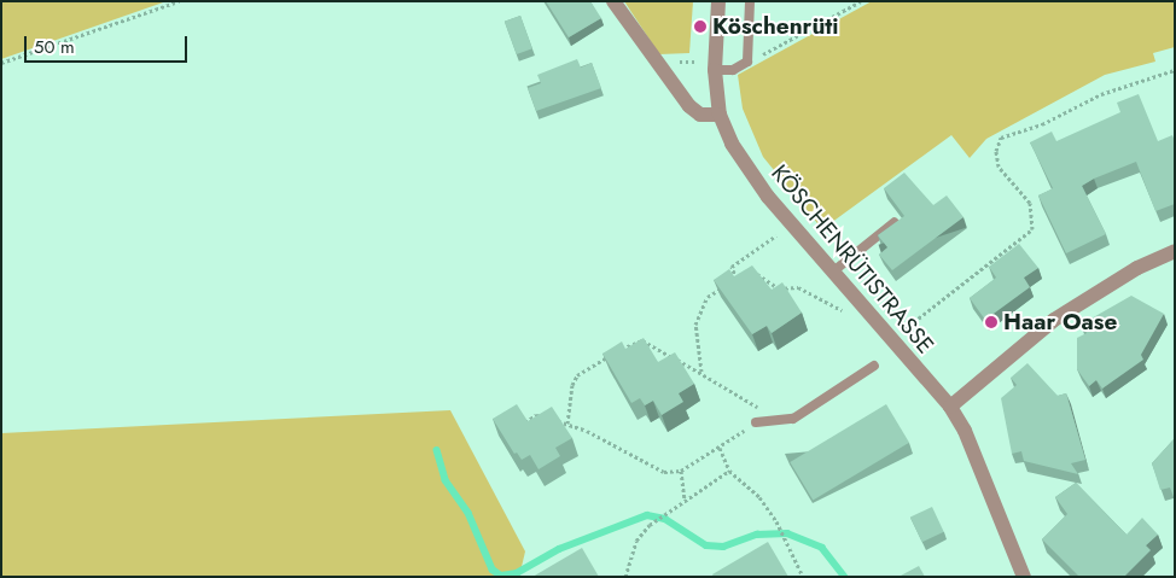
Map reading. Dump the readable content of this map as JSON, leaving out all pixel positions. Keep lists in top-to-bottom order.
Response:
{
  "streets": {
    "street": ["KÖSCHENRÜTISTRASSE"]
  },
  "places": ["Köschenrüti", "Haar Oase"],
  "scale_bar": "50 m"
}
